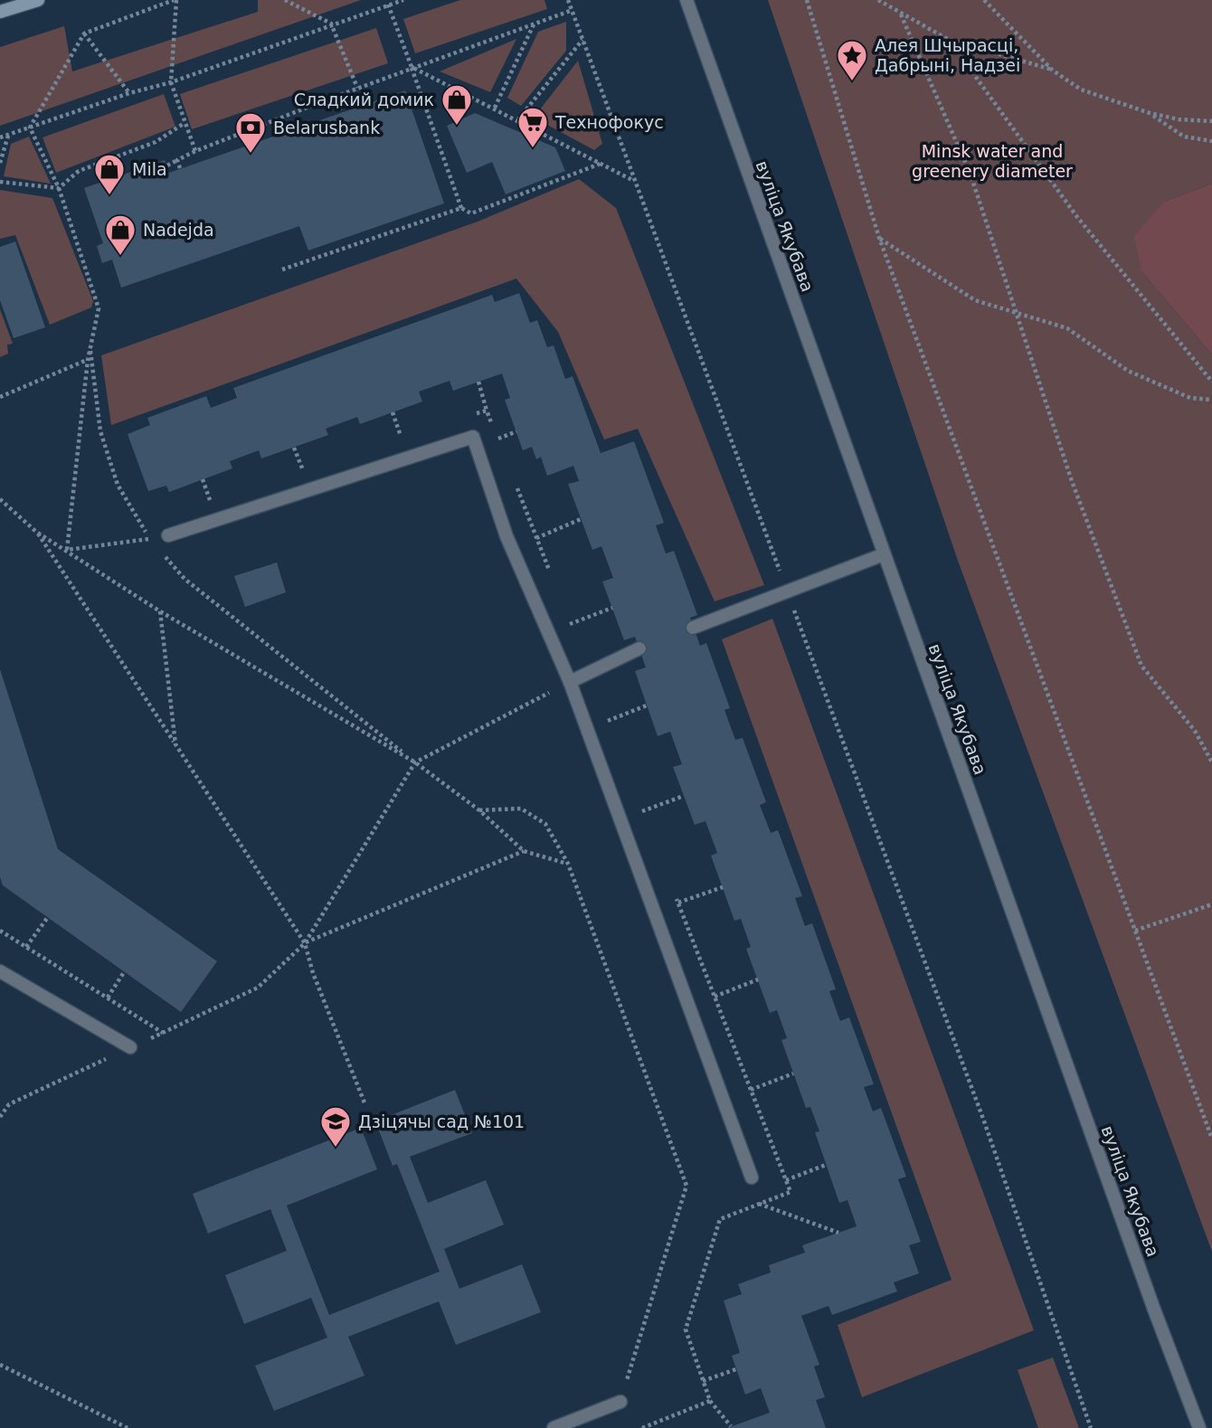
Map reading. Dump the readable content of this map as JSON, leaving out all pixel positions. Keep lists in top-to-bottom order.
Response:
{
  "streets": {
    "street": ["вуліца Якубава"]
  },
  "parks": ["Minsk water and greenery diameter"],
  "places": {
    "place": ["Алея Шчырасці, Дабрыні, Надзеі"],
    "shop": ["Сладкий домик", "Mila", "Nadejda"],
    "supermarket": ["Технофокус"],
    "bank": ["Belarusbank"],
    "school or university": ["Дзіцячы сад №101"]
  }
}
